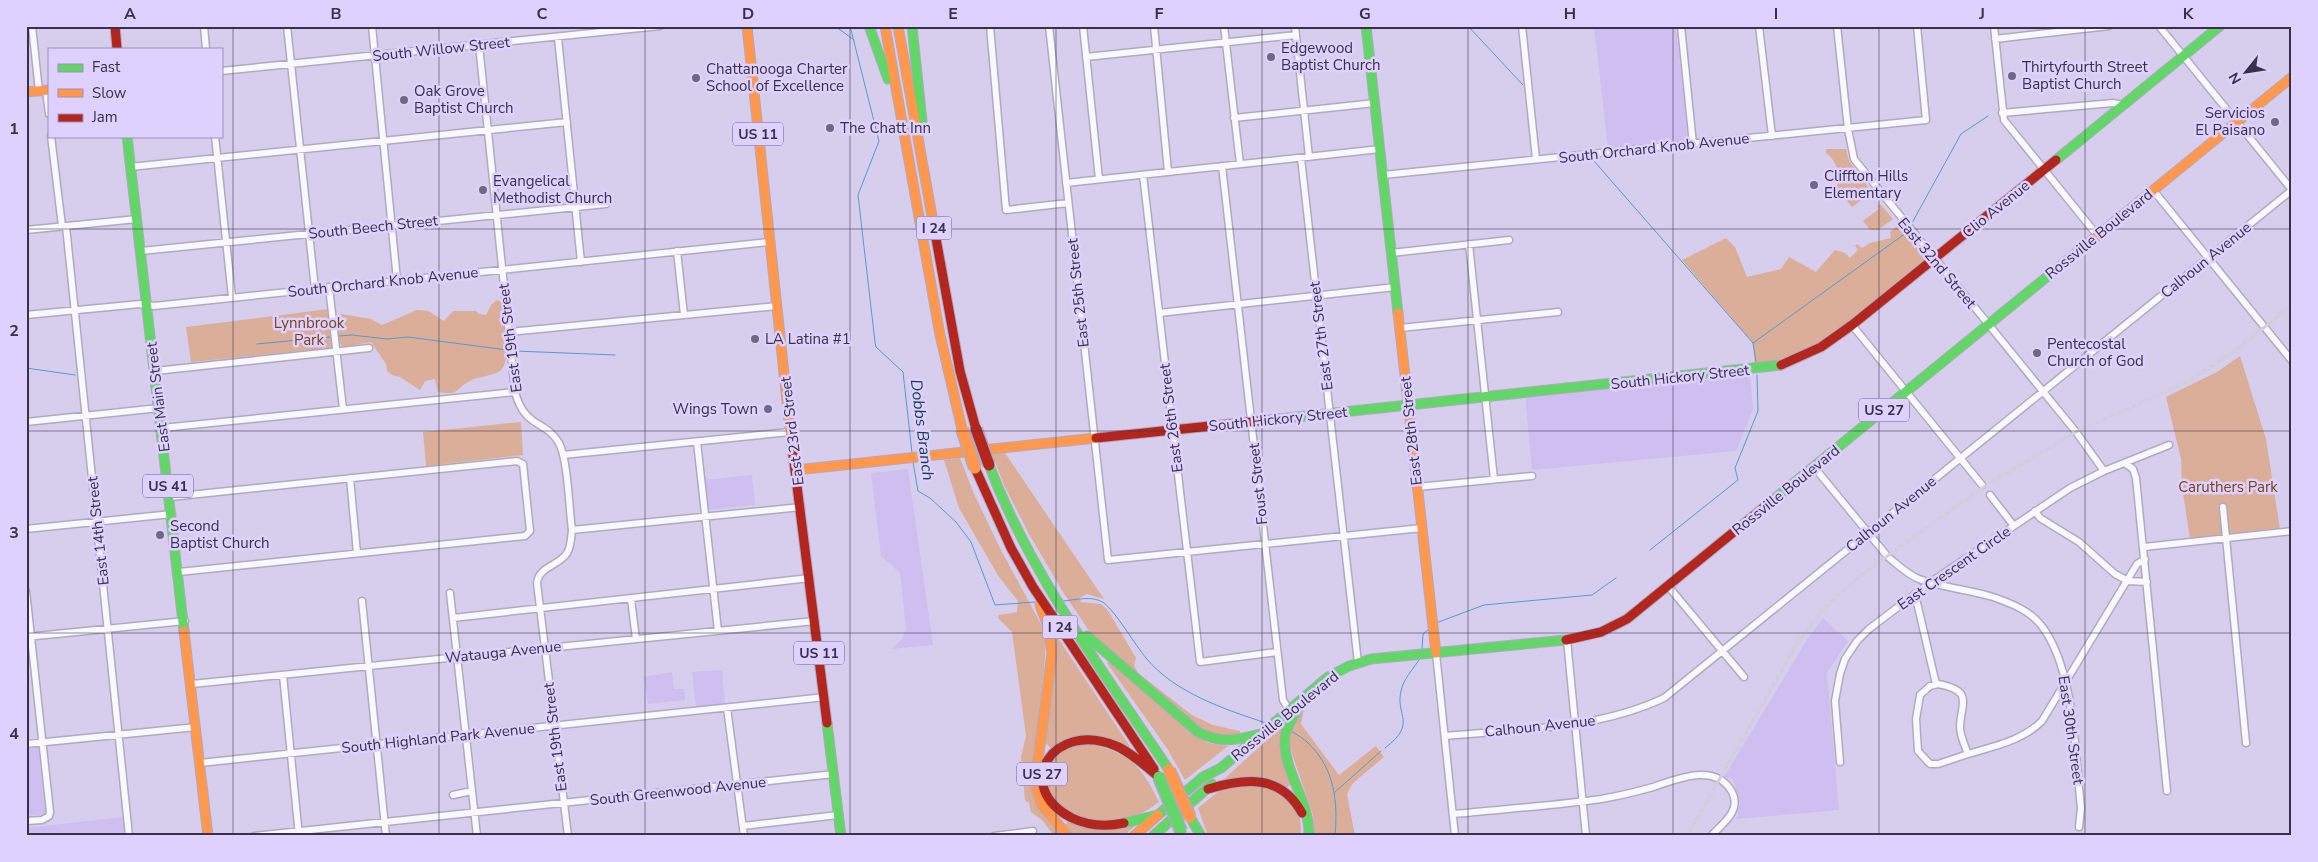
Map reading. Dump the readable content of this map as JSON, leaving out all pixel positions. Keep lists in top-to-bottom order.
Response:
{
  "streets": {
    "main road": [
      "US 11",
      "Clio Avenue",
      "I 24",
      "Rossville Boulevard",
      "South Hickory Street",
      "East Main Street",
      "US 27",
      "East 23rd Street",
      "East 28th Street",
      "US 41"
    ],
    "street": [
      "South Willow Street",
      "South Orchard Knob Avenue",
      "South Beech Street",
      "Calhoun Avenue",
      "East 32nd Street",
      "East 25th Street",
      "East 27th Street",
      "East 19th Street",
      "East 26th Street",
      "Foust Street",
      "East 14th Street",
      "East Crescent Circle",
      "Watauga Avenue",
      "East 30th Street",
      "South Highland Park Avenue",
      "South Greenwood Avenue"
    ]
  },
  "crossings": [
    ["South Willow Street", "East 19th Street"],
    ["South Orchard Knob Avenue", "East 32nd Street"],
    ["South Orchard Knob Avenue", "East 19th Street"],
    ["South Orchard Knob Avenue", "East Main Street"],
    ["South Orchard Knob Avenue", "East 23rd Street"],
    ["South Orchard Knob Avenue", "East 28th Street"],
    ["South Orchard Knob Avenue", "East 14th Street"],
    ["Clio Avenue", "East 32nd Street"],
    ["Clio Avenue", "South Hickory Street"],
    ["South Beech Street", "East 19th Street"],
    ["South Beech Street", "East Main Street"],
    ["I 24", "US 27"],
    ["Rossville Boulevard", "East 32nd Street"],
    ["Rossville Boulevard", "East 27th Street"],
    ["Rossville Boulevard", "US 27"],
    ["Rossville Boulevard", "East 28th Street"],
    ["Rossville Boulevard", "Foust Street"],
    ["Rossville Boulevard", "East 30th Street"],
    ["Calhoun Avenue", "East 32nd Street"],
    ["Calhoun Avenue", "East 28th Street"],
    ["Calhoun Avenue", "East 30th Street"],
    ["East 32nd Street", "East Crescent Circle"],
    ["East 25th Street", "South Hickory Street"],
    ["East 25th Street", "East 26th Street"],
    ["East 27th Street", "South Hickory Street"],
    ["East 19th Street", "Watauga Avenue"],
    ["East 19th Street", "South Highland Park Avenue"],
    ["East 19th Street", "South Greenwood Avenue"],
    ["South Hickory Street", "East 26th Street"],
    ["South Hickory Street", "East 23rd Street"],
    ["South Hickory Street", "East 28th Street"],
    ["South Hickory Street", "Foust Street"],
    ["East Main Street", "Watauga Avenue"],
    ["East Main Street", "South Highland Park Avenue"],
    ["East 26th Street", "Foust Street"],
    ["East 23rd Street", "Watauga Avenue"],
    ["East 23rd Street", "South Highland Park Avenue"],
    ["East 23rd Street", "South Greenwood Avenue"],
    ["East Crescent Circle", "East 30th Street"]
  ],
  "water": ["Dobbs Branch"],
  "parks": ["Lynnbrook Park", "Caruthers Park"],
  "places": [
    "Edgewood Baptist Church",
    "Thirtyfourth Street Baptist Church",
    "Chattanooga Charter School of Excellence",
    "Oak Grove Baptist Church",
    "Servicios El Paisano",
    "The Chatt Inn",
    "Cliffton Hills Elementary",
    "Evangelical Methodist Church",
    "LA Latina #1",
    "Pentecostal Church of God",
    "Wings Town",
    "Second Baptist Church"
  ],
  "legend": ["Fast", "Slow", "Jam"],
  "north": "bottom left",
  "grid": {
    "columns": [
      "A",
      "B",
      "C",
      "D",
      "E",
      "F",
      "G",
      "H",
      "I",
      "J",
      "K"
    ],
    "rows": [
      "1",
      "2",
      "3",
      "4"
    ]
  }
}
